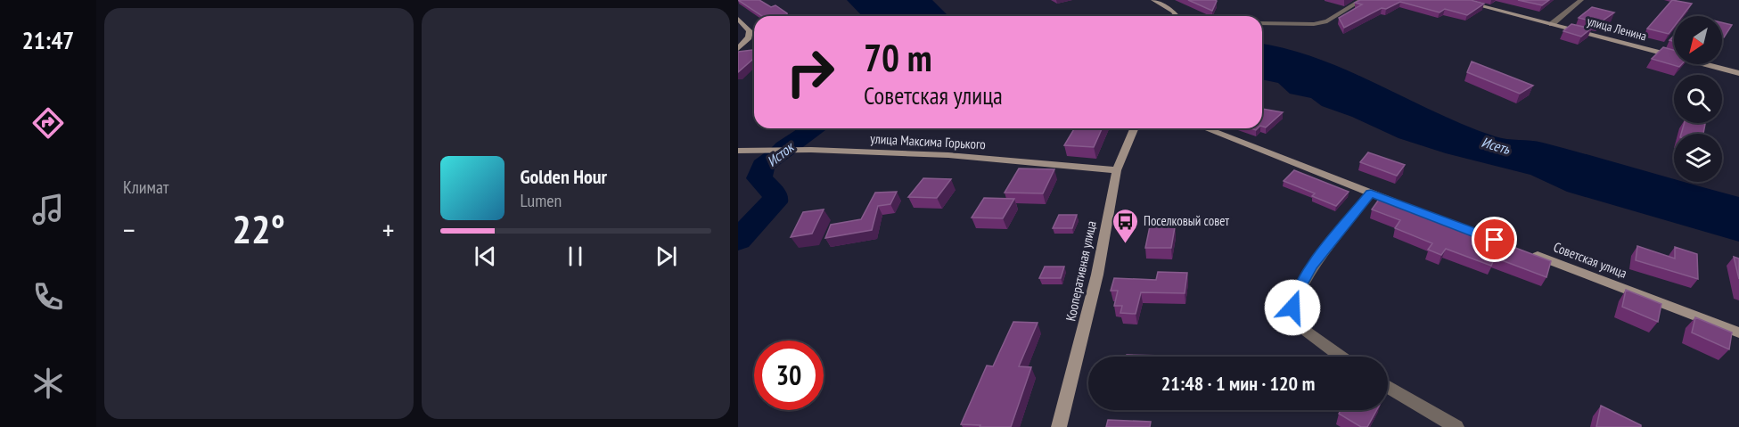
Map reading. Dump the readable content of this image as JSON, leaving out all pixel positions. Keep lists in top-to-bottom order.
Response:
{
  "streets": {
    "street": [
      "улица Ленина",
      "улица Максима Горького",
      "Советская улица",
      "Кооперативная улица"
    ]
  },
  "crossings": [
    ["улица Максима Горького", "Кооперативная улица"]
  ],
  "water": ["Исеть", "Исток"],
  "places": {
    "bus stop": ["Поселковый совет"]
  },
  "north": "bottom left",
  "page": {
    "tabs": "21:47",
    "tile": "Климат",
    "turn": ["70 m", "Советская улица"],
    "song": ["Golden Hour", "Lumen"],
    "heat": ["−", "22°", "+"],
    "limit": "30",
    "trip": "21:48 · 1 мин · 120 m"
  }
}
